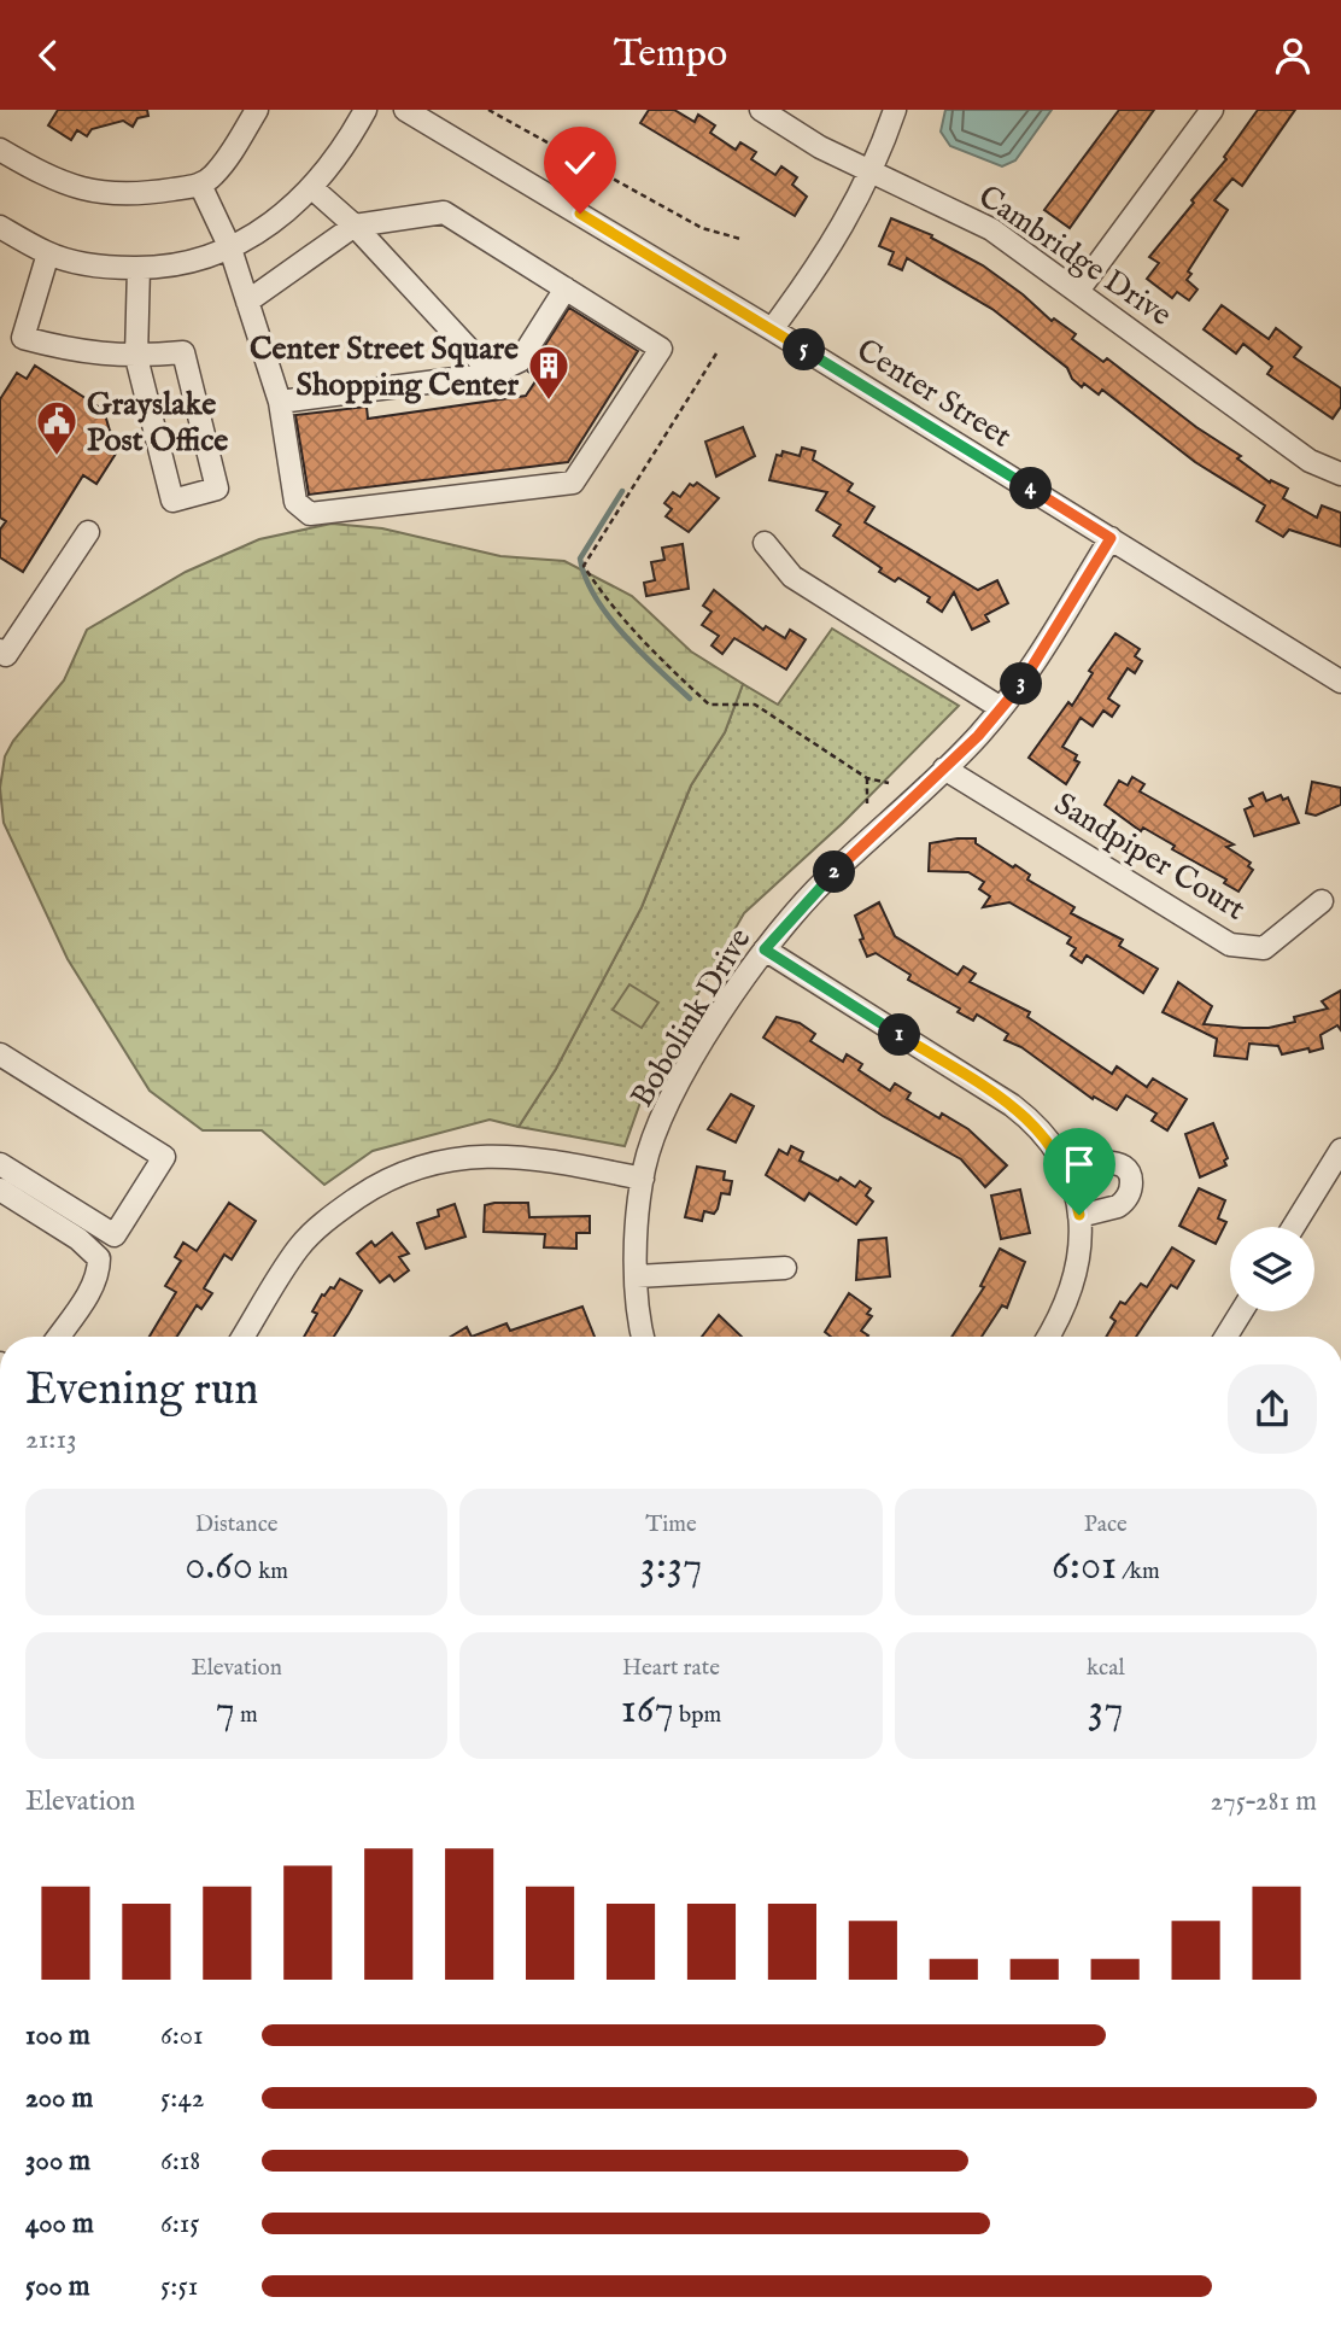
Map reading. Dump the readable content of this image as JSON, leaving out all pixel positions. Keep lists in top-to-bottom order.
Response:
{
  "streets": {
    "street": [
      "Cambridge Drive",
      "Center Street",
      "Sandpiper Court",
      "Bobolink Drive"
    ]
  },
  "crossings": [
    ["Center Street", "Bobolink Drive"],
    ["Sandpiper Court", "Bobolink Drive"]
  ],
  "places": {
    "building": ["Center Street Square Shopping Center"],
    "public building": ["Grayslake Post Office"]
  },
  "page": {
    "header": "Tempo",
    "pins": [
      "5",
      "4",
      "3",
      "2",
      "1"
    ],
    "heading": ["Evening run", "21:13"],
    "stats": [
      ["Distance", "0.60 km"],
      ["Time", "3:37"],
      ["Pace", "6:01 /km"],
      ["Elevation", "7 m"],
      ["Heart rate", "167 bpm"],
      ["kcal", "37"]
    ],
    "chart": ["Elevation", "275–281 m"],
    "list": [
      {
        "name": "100 m",
        "note": "6:01"
      },
      {
        "name": "200 m",
        "note": "5:42"
      },
      {
        "name": "300 m",
        "note": "6:18"
      },
      {
        "name": "400 m",
        "note": "6:15"
      },
      {
        "name": "500 m",
        "note": "5:51"
      }
    ]
  }
}
